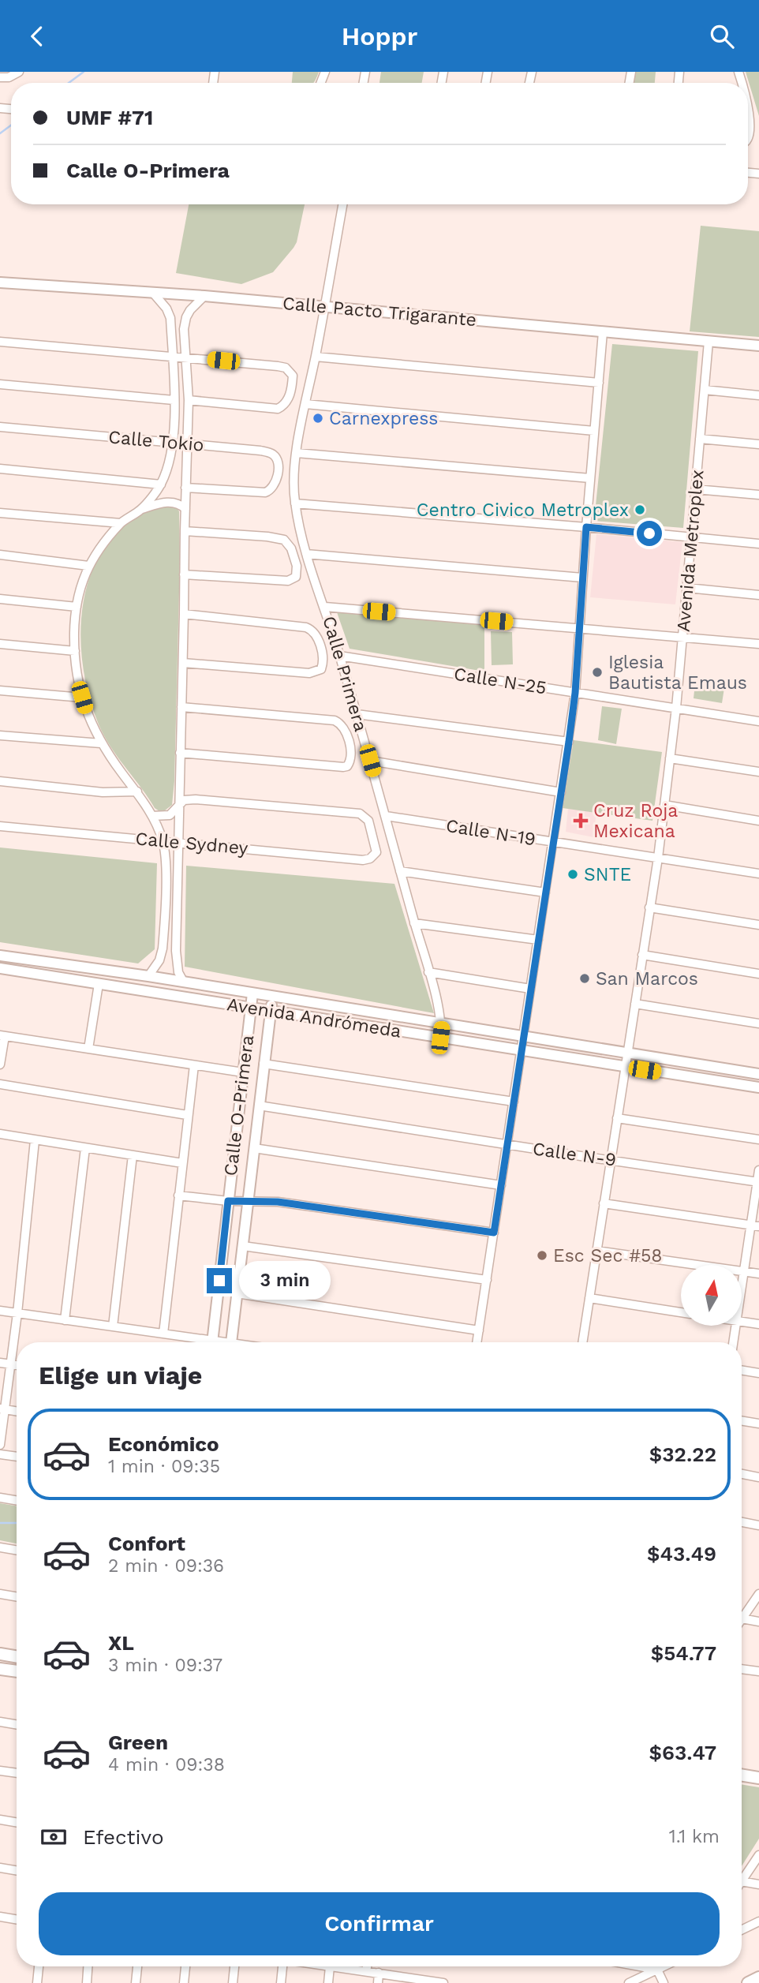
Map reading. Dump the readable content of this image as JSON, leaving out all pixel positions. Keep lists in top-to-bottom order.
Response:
{
  "streets": {
    "street": [
      "Calle Pacto Trigarante",
      "Calle Tokio",
      "Avenida Metroplex",
      "Calle Primera",
      "Calle N-25",
      "Calle N-19",
      "Calle Sydney",
      "Avenida Andrómeda",
      "Calle O-Primera",
      "Calle N-9"
    ]
  },
  "crossings": [
    ["Calle Pacto Trigarante", "Avenida Metroplex"],
    ["Calle Pacto Trigarante", "Calle Primera"],
    ["Avenida Metroplex", "Calle N-25"],
    ["Avenida Metroplex", "Calle N-19"],
    ["Avenida Metroplex", "Avenida Andrómeda"],
    ["Avenida Metroplex", "Calle N-9"],
    ["Calle Primera", "Calle N-25"],
    ["Calle Primera", "Calle N-19"],
    ["Calle Primera", "Avenida Andrómeda"],
    ["Avenida Andrómeda", "Calle O-Primera"],
    ["Calle O-Primera", "Calle N-9"]
  ],
  "places": {
    "other": [
      "Carnexpress",
      "Centro Civico Metroplex",
      "Iglesia Bautista Emaus",
      "SNTE",
      "San Marcos",
      "Esc Sec #58"
    ],
    "health": ["Cruz Roja Mexicana"]
  },
  "north": "top",
  "page": {
    "header": "Hoppr",
    "banner": ["UMF #71", "Calle O-Primera"],
    "bubble": "3 min",
    "heading": "Elige un viaje",
    "list": [
      {
        "name": "Económico",
        "note": "1 min · 09:35",
        "value": "$32.22"
      },
      {
        "name": "Confort",
        "note": "2 min · 09:36",
        "value": "$43.49"
      },
      {
        "name": "XL",
        "note": "3 min · 09:37",
        "value": "$54.77"
      },
      {
        "name": "Green",
        "note": "4 min · 09:38",
        "value": "$63.47"
      }
    ],
    "pay": ["Efectivo", "1.1 km"],
    "buttons": "Confirmar"
  }
}
